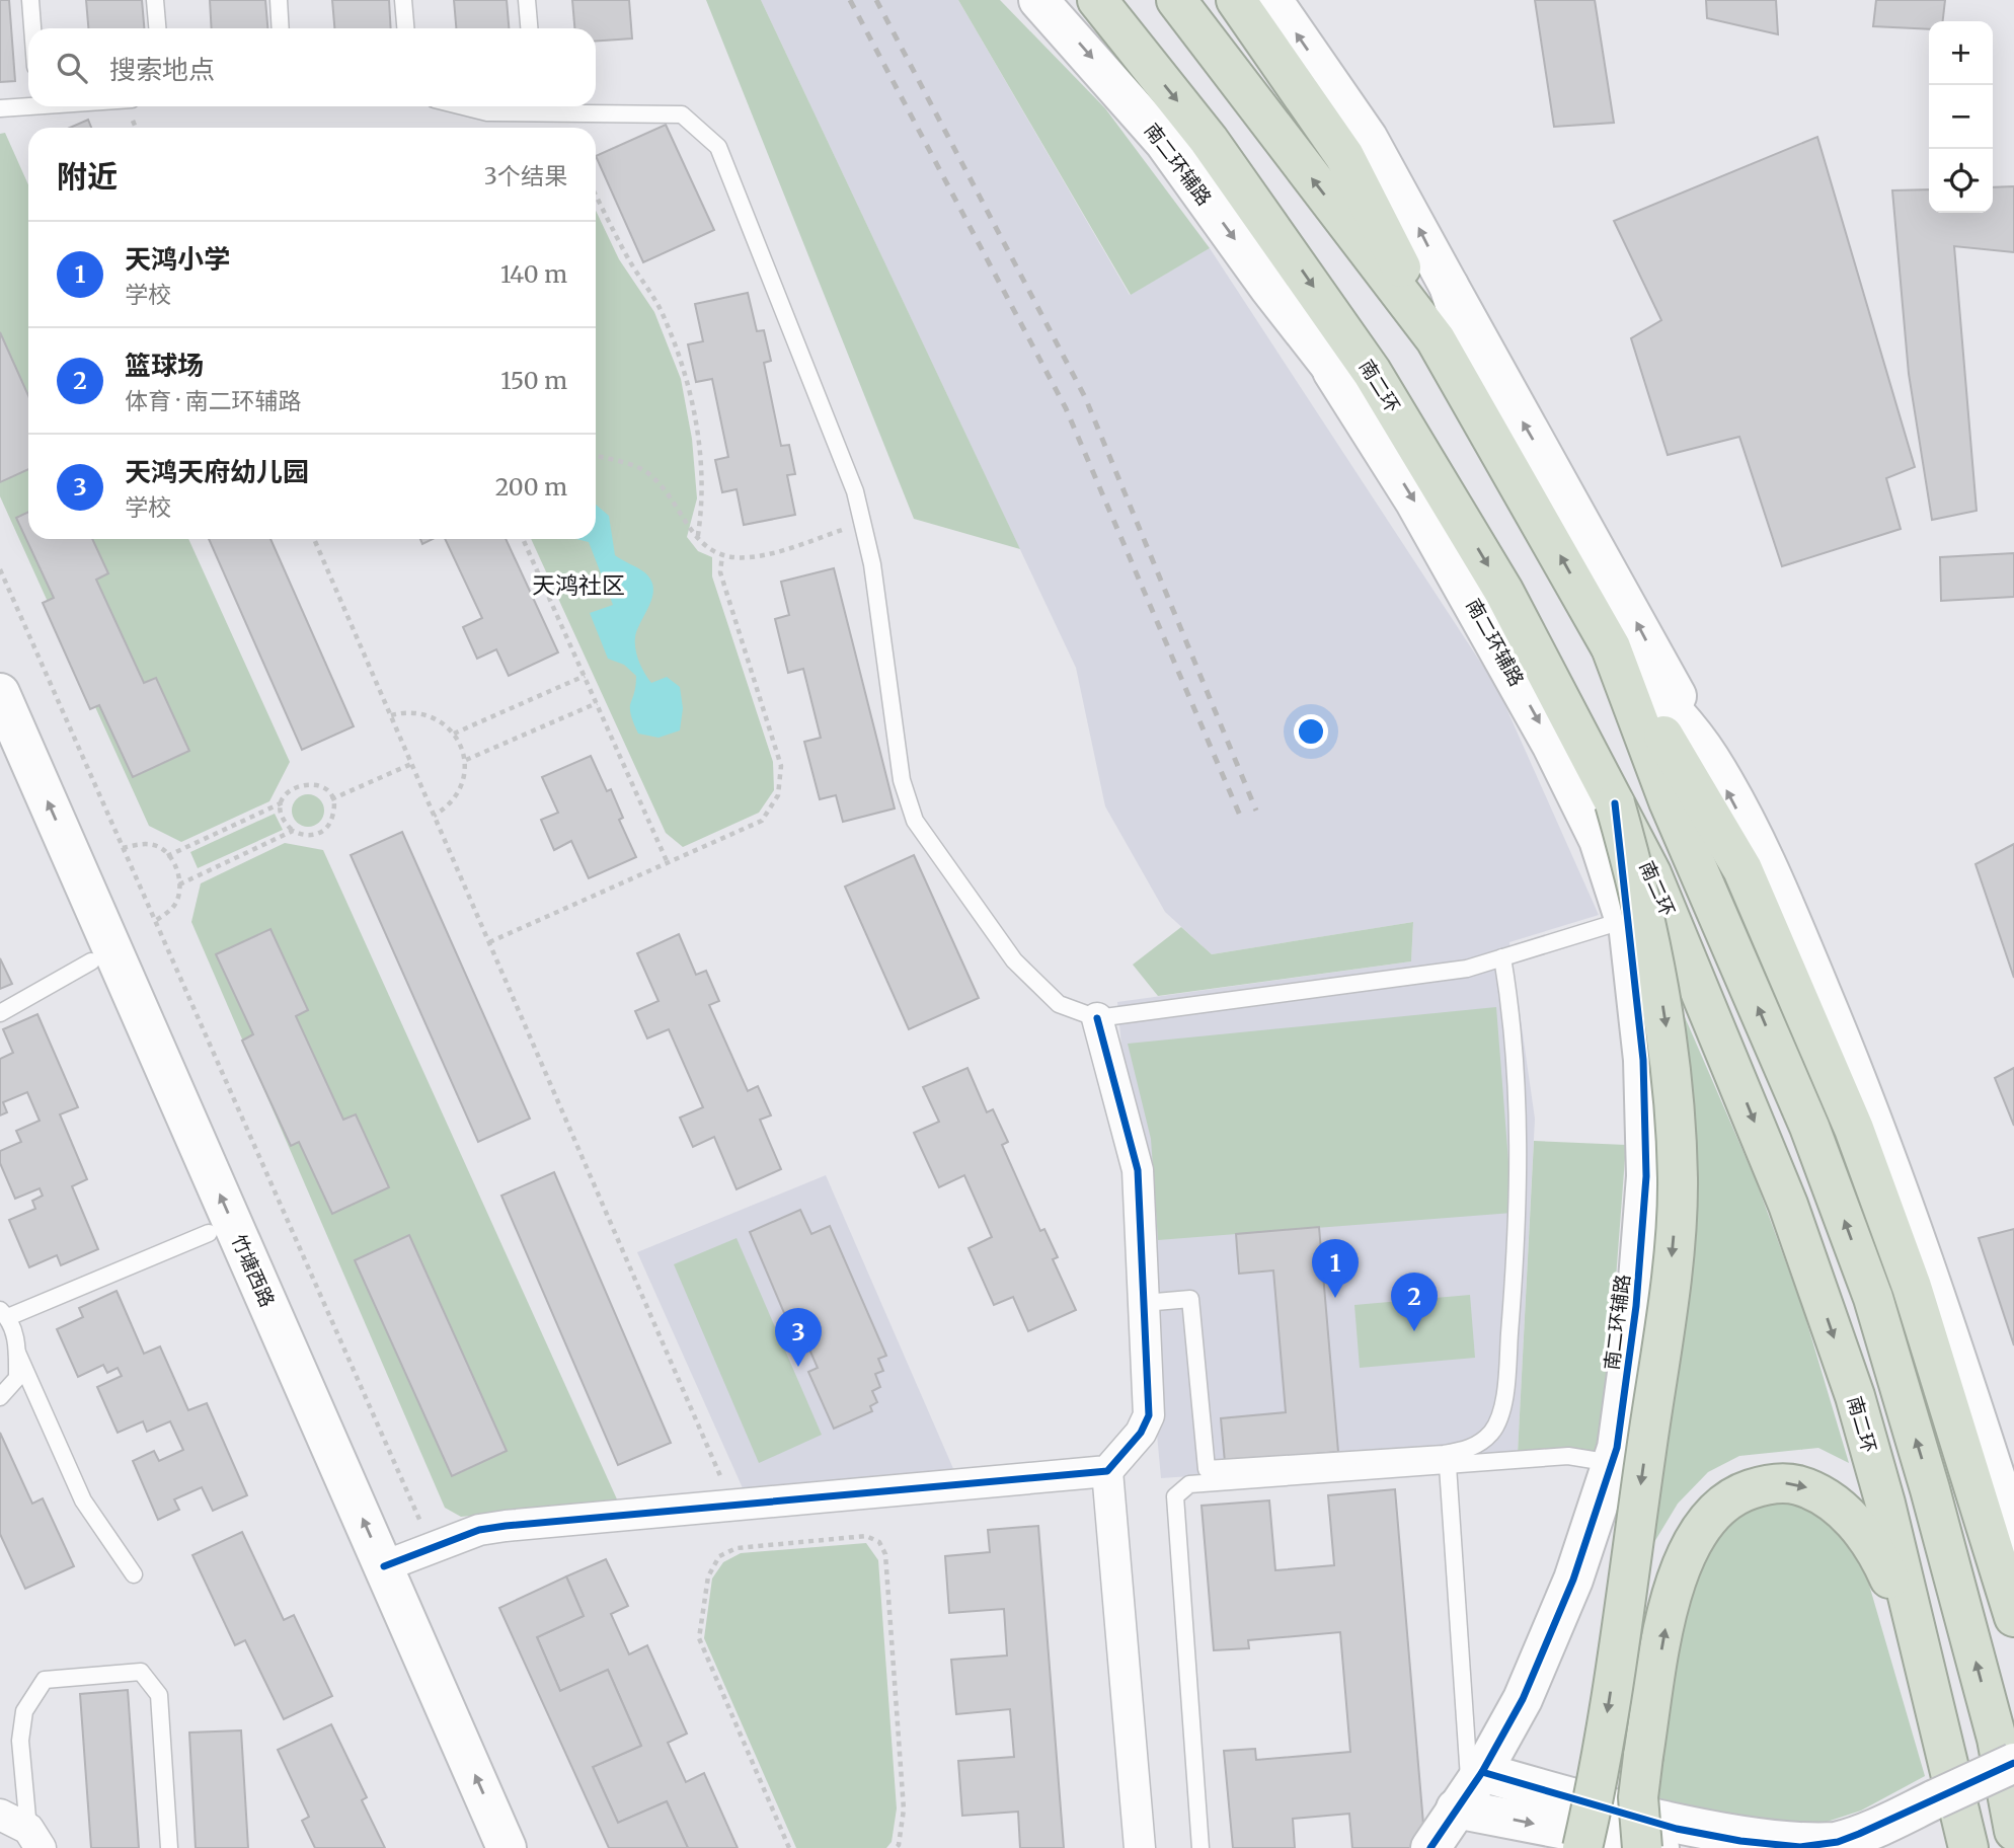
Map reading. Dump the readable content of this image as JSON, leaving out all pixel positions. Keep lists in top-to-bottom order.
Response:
{
  "streets": {
    "highway": ["南二环"],
    "street": ["南二环辅路", "竹塘西路"]
  },
  "crossings": [
    ["南二环辅路", "南二环"]
  ],
  "districts": ["天鸿社区"],
  "page": {
    "map_buttons": ["+", "−"],
    "search": "搜索地点",
    "heading": ["附近", "3个结果"],
    "list": [
      {
        "mark": "1",
        "name": "天鸿小学",
        "note": "学校",
        "value": "140 m"
      },
      {
        "mark": "2",
        "name": "篮球场",
        "note": "体育 · 南二环辅路",
        "value": "150 m"
      },
      {
        "mark": "3",
        "name": "天鸿天府幼儿园",
        "note": "学校",
        "value": "200 m"
      }
    ],
    "pins": ["1", "2", "3"]
  }
}
